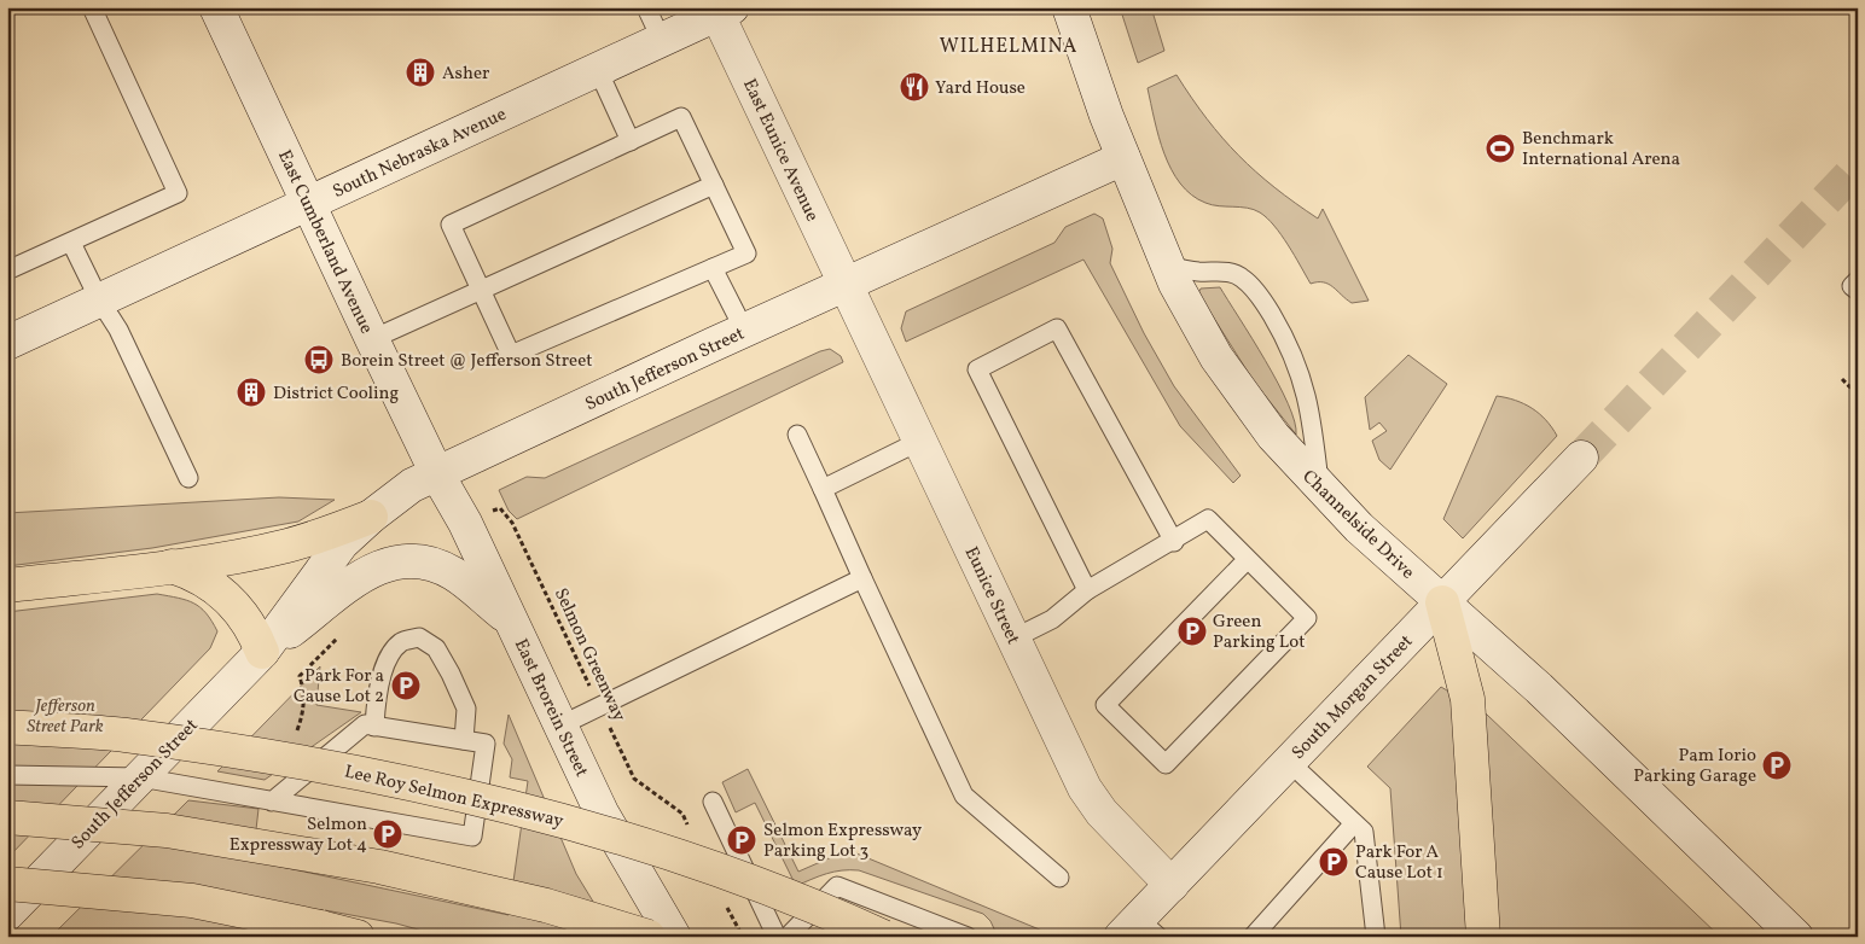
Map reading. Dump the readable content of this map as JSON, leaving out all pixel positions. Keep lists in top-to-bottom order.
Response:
{
  "streets": {
    "highway": ["Lee Roy Selmon Expressway"],
    "main road": [
      "East Eunice Avenue",
      "South Nebraska Avenue",
      "East Cumberland Avenue",
      "South Jefferson Street",
      "Channelside Drive",
      "Eunice Street",
      "South Morgan Street",
      "East Brorein Street"
    ],
    "path": ["Selmon Greenway"]
  },
  "crossings": [
    ["East Eunice Avenue", "South Nebraska Avenue"],
    ["East Eunice Avenue", "South Jefferson Street"],
    ["East Eunice Avenue", "Eunice Street"],
    ["South Nebraska Avenue", "East Cumberland Avenue"],
    ["East Cumberland Avenue", "South Jefferson Street"],
    ["East Cumberland Avenue", "East Brorein Street"],
    ["South Jefferson Street", "Channelside Drive"],
    ["South Jefferson Street", "Eunice Street"],
    ["South Jefferson Street", "East Brorein Street"],
    ["Channelside Drive", "South Morgan Street"],
    ["Eunice Street", "South Morgan Street"]
  ],
  "districts": ["WILHELMINA"],
  "parks": ["Jefferson Street Park"],
  "places": {
    "building": ["Asher", "District Cooling"],
    "restaurant": ["Yard House"],
    "sports": ["Benchmark International Arena"],
    "bus stop": ["Borein Street @ Jefferson Street"],
    "parking": [
      "Green Parking Lot",
      "Park For a Cause Lot 2",
      "Pam Iorio Parking Garage",
      "Selmon Expressway Lot 4",
      "Selmon Expressway Parking Lot 3",
      "Park For A Cause Lot 1"
    ]
  }
}
